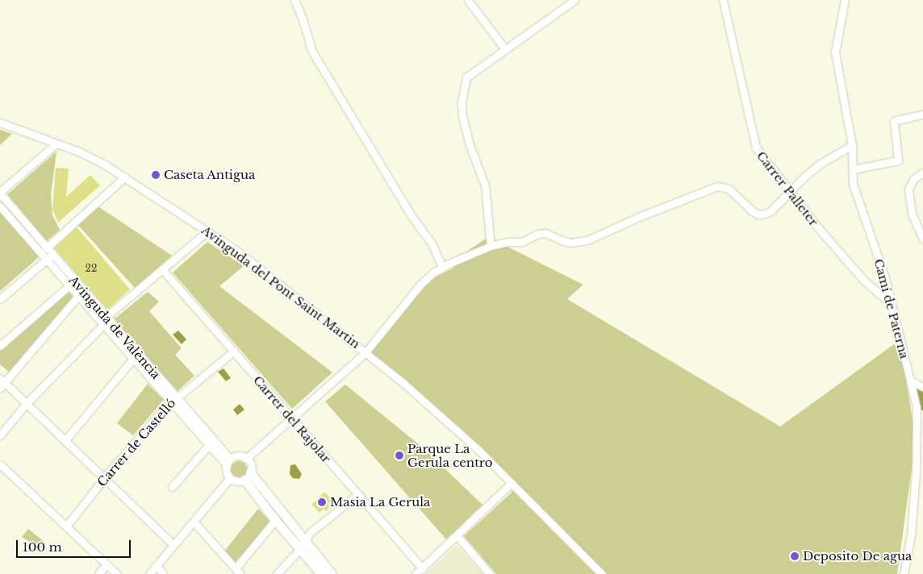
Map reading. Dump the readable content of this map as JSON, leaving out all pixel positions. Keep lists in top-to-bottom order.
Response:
{
  "streets": {
    "street": [
      "Carrer Palleter",
      "Avinguda del Pont Saint Martin",
      "Camí de Paterna",
      "Avinguda de València",
      "Carrer del Rajolar",
      "Carrer de Castelló"
    ]
  },
  "crossings": [
    ["Carrer Palleter", "Camí de Paterna"],
    ["Avinguda de València", "Carrer de Castelló"],
    ["Carrer del Rajolar", "Carrer de Castelló"]
  ],
  "places": [
    "Caseta Antigua",
    "Parque La Gerula centro",
    "Masia La Gerula",
    "Deposito De agua"
  ],
  "house_numbers": ["22"],
  "scale_bar": "100 m"
}
